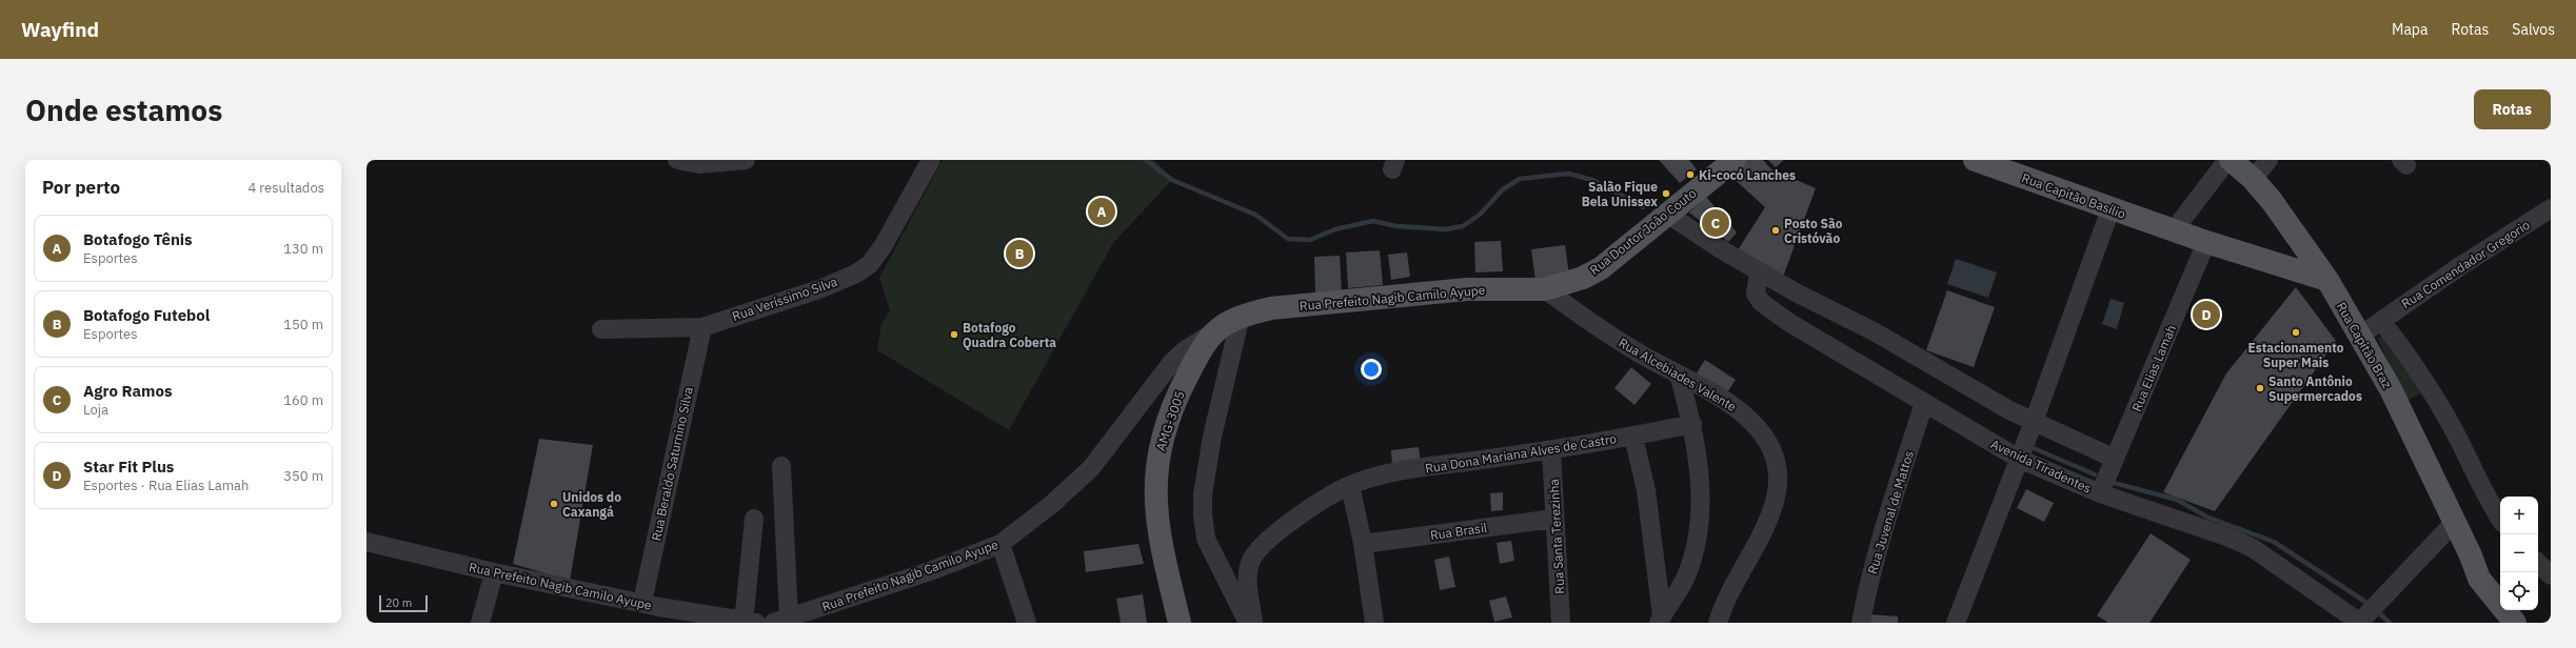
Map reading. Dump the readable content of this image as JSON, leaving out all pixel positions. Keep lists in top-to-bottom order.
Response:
{
  "streets": {
    "main road": [
      "Rua Capitão Basílio",
      "Rua Doutor João Couto",
      "Rua Prefeito Nagib Camilo Ayupe",
      "Rua Capitão Braz",
      "AMG-3005"
    ],
    "street": [
      "Rua Comendador Gregorio",
      "Rua Veríssimo Silva",
      "Rua Elias Lamah",
      "Rua Alcebiades Valente",
      "Rua Dona Mariana Alves de Castro",
      "Rua Beraldo Saturnino Silva",
      "Avenida Tiradentes",
      "Rua Juvenal de Mattos",
      "Rua Brasil",
      "Rua Santa Terezinha"
    ]
  },
  "crossings": [
    ["Rua Doutor João Couto", "Rua Prefeito Nagib Camilo Ayupe"],
    ["Rua Doutor João Couto", "Rua Alcebiades Valente"],
    ["Rua Comendador Gregorio", "Rua Capitão Braz"],
    ["Rua Prefeito Nagib Camilo Ayupe", "Rua Alcebiades Valente"],
    ["Rua Prefeito Nagib Camilo Ayupe", "AMG-3005"],
    ["Rua Prefeito Nagib Camilo Ayupe", "Rua Beraldo Saturnino Silva"],
    ["Rua Veríssimo Silva", "Rua Beraldo Saturnino Silva"],
    ["Rua Elias Lamah", "Avenida Tiradentes"],
    ["Rua Dona Mariana Alves de Castro", "Rua Santa Terezinha"],
    ["Avenida Tiradentes", "Rua Juvenal de Mattos"],
    ["Rua Brasil", "Rua Santa Terezinha"]
  ],
  "places": [
    "Ki-cocó Lanches",
    "Salão Fique Bela Unissex",
    "Posto São Cristóvão",
    "Estacionamento Super Mais",
    "Botafogo Quadra Coberta",
    "Santo Antônio Supermercados",
    "Unidos do Caxangá"
  ],
  "scale_bar": "20 m",
  "page": {
    "header": "Wayfind",
    "nav": ["Mapa", "Rotas", "Salvos"],
    "buttons": "Rotas",
    "title": "Onde estamos",
    "heading": ["Por perto", "4 resultados"],
    "pins": [
      "A",
      "C",
      "B",
      "D"
    ],
    "list": [
      {
        "mark": "A",
        "name": "Botafogo Tênis",
        "note": "Esportes",
        "value": "130 m"
      },
      {
        "mark": "B",
        "name": "Botafogo Futebol",
        "note": "Esportes",
        "value": "150 m"
      },
      {
        "mark": "C",
        "name": "Agro Ramos",
        "note": "Loja",
        "value": "160 m"
      },
      {
        "mark": "D",
        "name": "Star Fit Plus",
        "note": "Esportes · Rua Elias Lamah",
        "value": "350 m"
      }
    ],
    "map_buttons": ["+", "−"],
    "scale": "20 m"
  }
}
